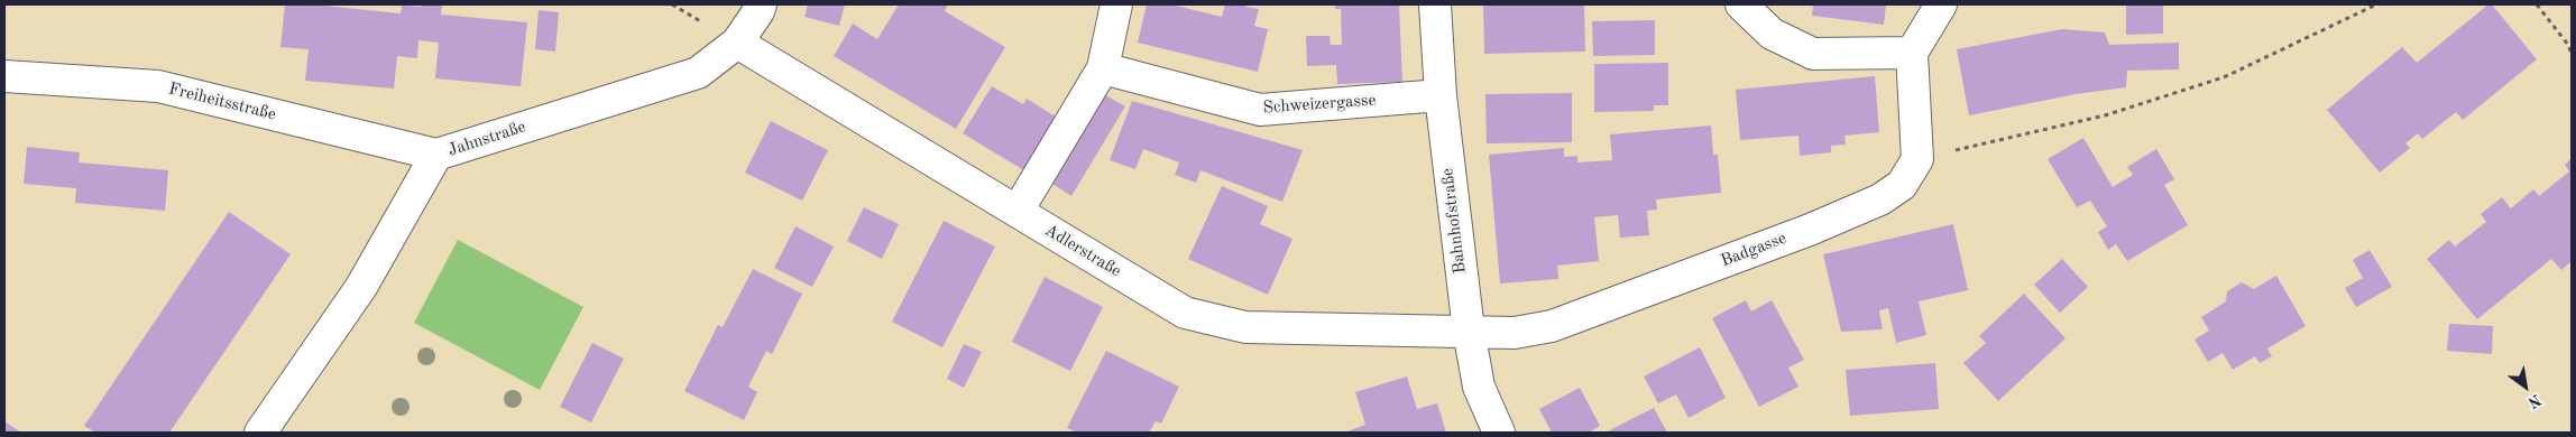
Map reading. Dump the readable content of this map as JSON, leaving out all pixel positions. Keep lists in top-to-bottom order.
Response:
{
  "streets": {
    "street": [
      "Freiheitsstraße",
      "Schweizergasse",
      "Jahnstraße",
      "Bahnhofstraße",
      "Badgasse",
      "Adlerstraße"
    ]
  },
  "crossings": [
    ["Freiheitsstraße", "Jahnstraße"],
    ["Schweizergasse", "Bahnhofstraße"],
    ["Jahnstraße", "Adlerstraße"],
    ["Bahnhofstraße", "Badgasse"],
    ["Bahnhofstraße", "Adlerstraße"],
    ["Badgasse", "Adlerstraße"]
  ],
  "north": "bottom right"
}
